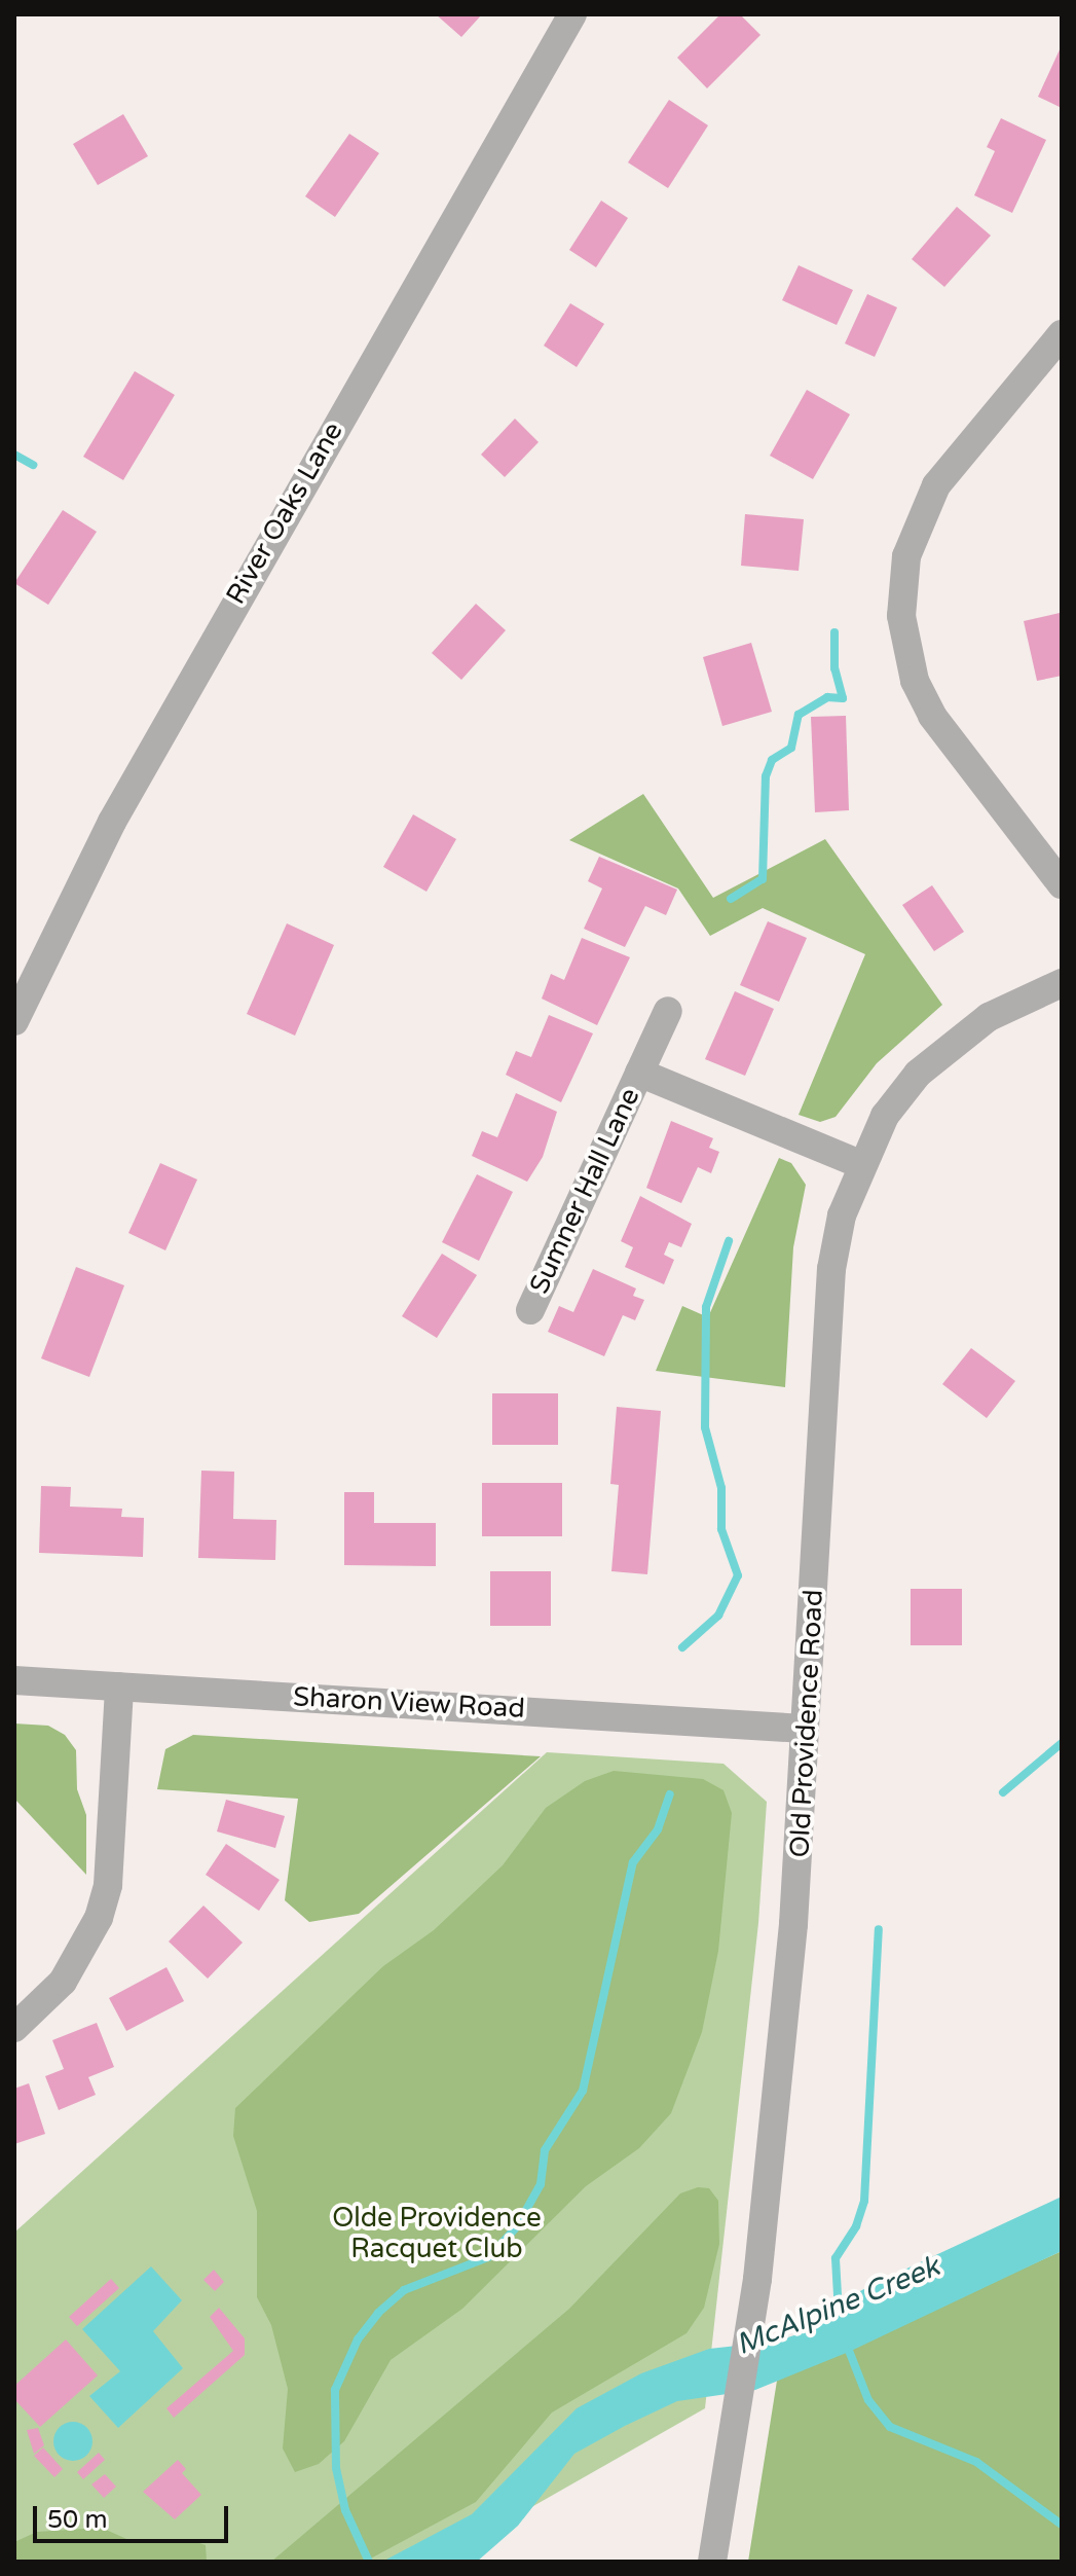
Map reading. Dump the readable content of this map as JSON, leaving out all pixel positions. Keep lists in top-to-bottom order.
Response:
{
  "streets": {
    "street": [
      "River Oaks Lane",
      "Sumner Hall Lane",
      "Sharon View Road",
      "Old Providence Road"
    ]
  },
  "crossings": [
    ["Sumner Hall Lane", "Old Providence Road"],
    ["Sharon View Road", "Old Providence Road"]
  ],
  "water": ["McAlpine Creek"],
  "parks": ["Olde Providence Racquet Club"],
  "scale_bar": "50 m"
}
